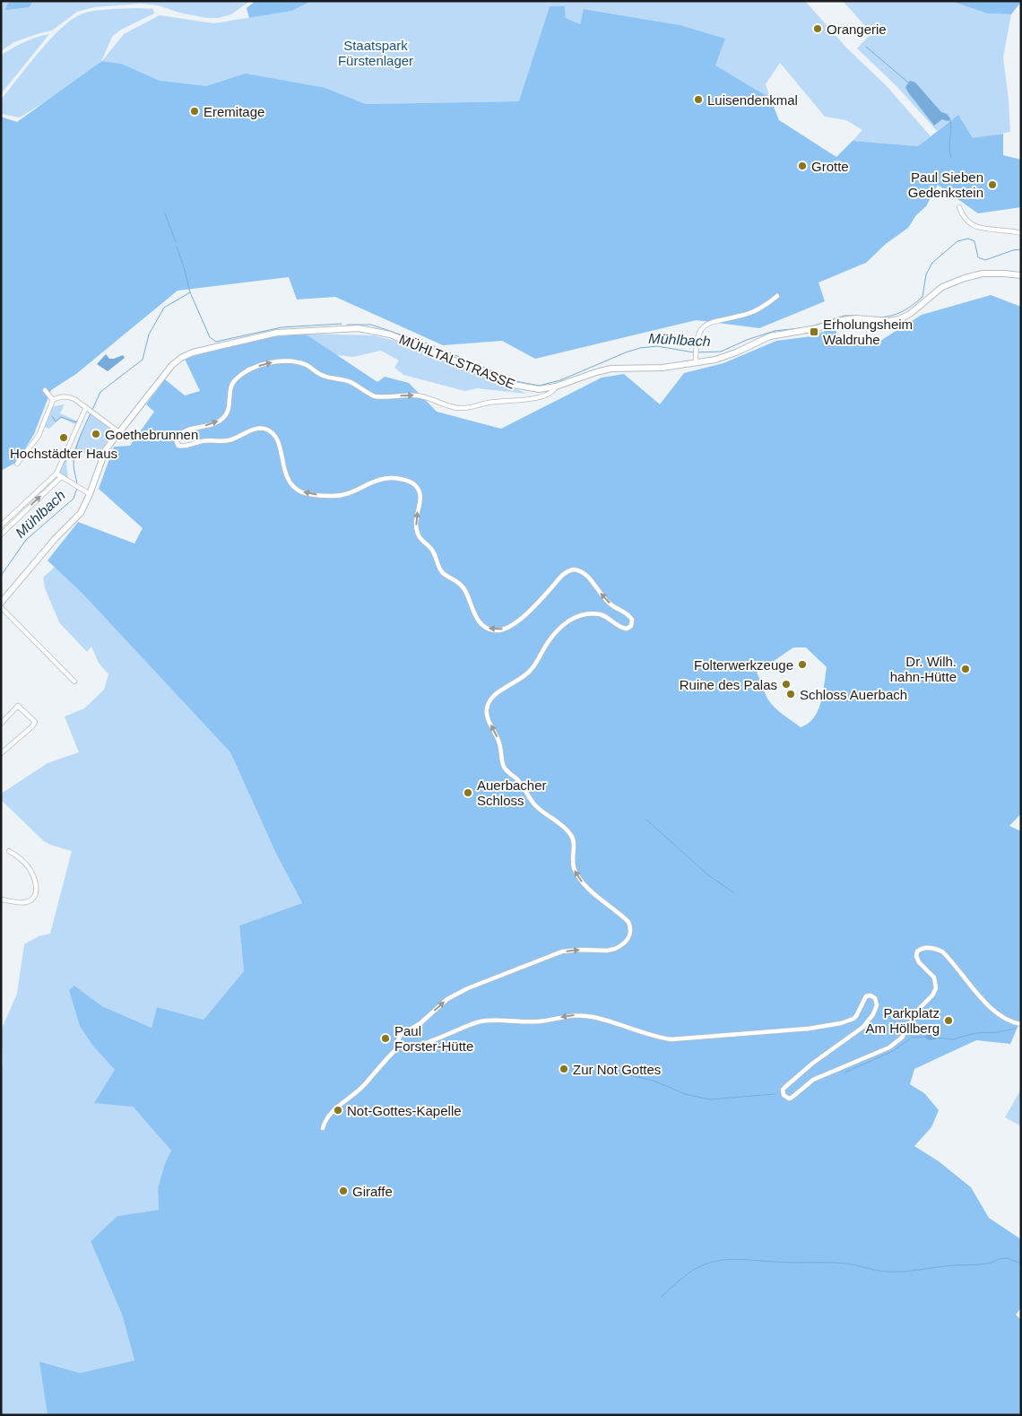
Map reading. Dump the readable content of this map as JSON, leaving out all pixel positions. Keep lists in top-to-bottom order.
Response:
{
  "streets": {
    "main road": ["MÜHLTALSTRASSE"]
  },
  "water": ["Mühlbach"],
  "parks": ["Staatspark Fürstenlager"],
  "places": {
    "other": [
      "Orangerie",
      "Luisendenkmal",
      "Eremitage",
      "Grotte",
      "Paul Sieben Gedenkstein",
      "Goethebrunnen",
      "Hochstädter Haus",
      "Folterwerkzeuge",
      "Dr. Wilh. hahn-Hütte",
      "Ruine des Palas",
      "Schloss Auerbach",
      "Auerbacher Schloss",
      "Parkplatz Am Höllberg",
      "Paul Forster-Hütte",
      "Zur Not Gottes",
      "Not-Gottes-Kapelle",
      "Giraffe"
    ],
    "transit": ["Erholungsheim Waldruhe"]
  }
}
